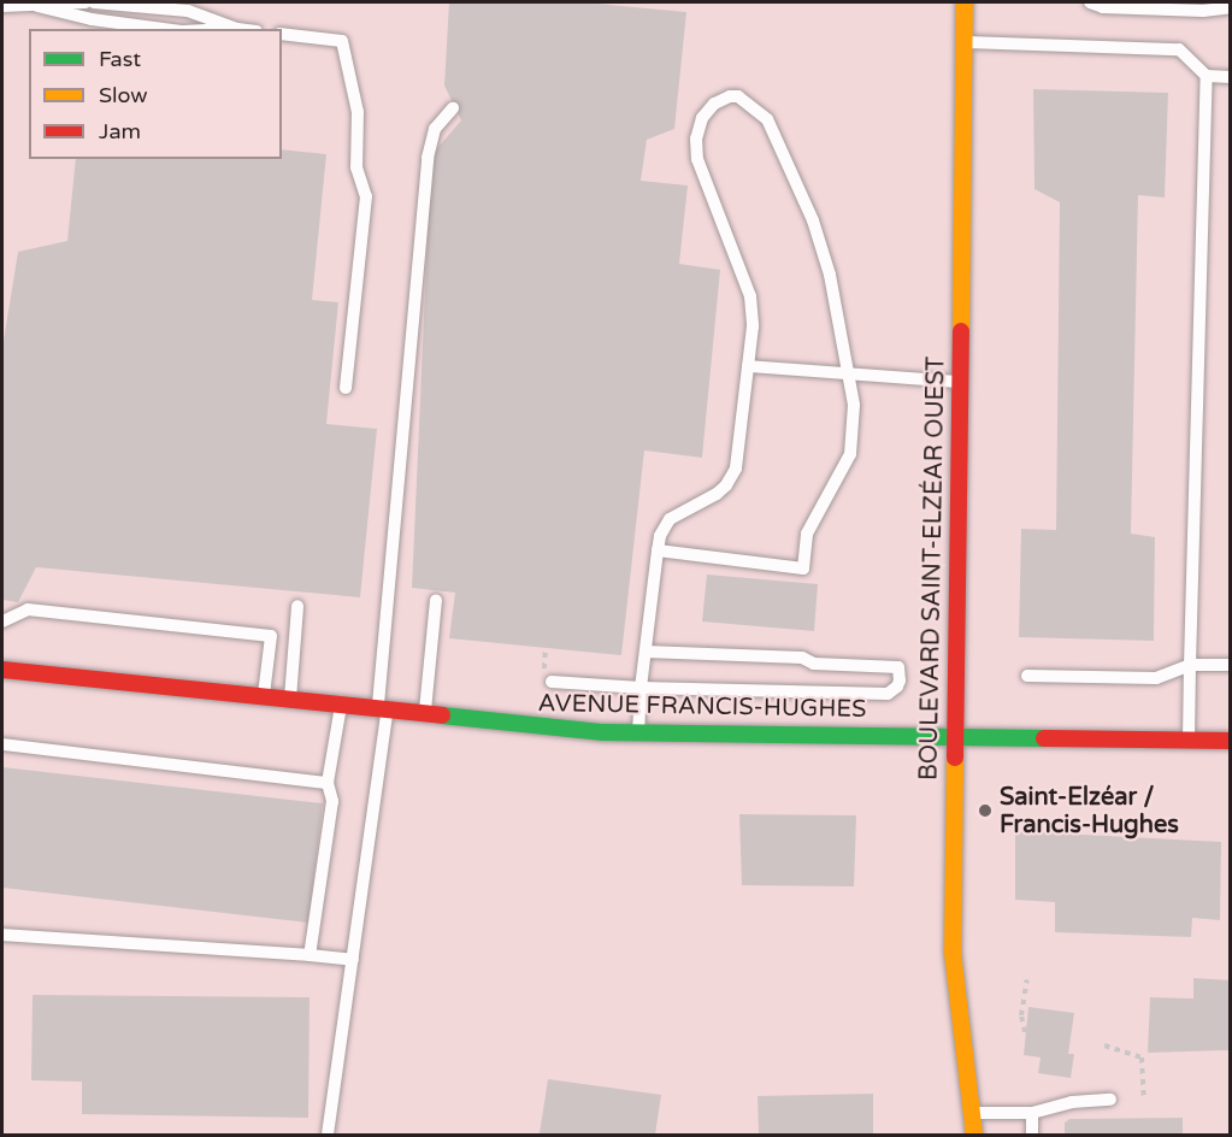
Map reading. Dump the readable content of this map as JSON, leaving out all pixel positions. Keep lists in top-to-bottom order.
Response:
{
  "streets": {
    "street": ["BOULEVARD SAINT-ELZÉAR OUEST", "AVENUE FRANCIS-HUGHES"]
  },
  "crossings": [
    ["BOULEVARD SAINT-ELZÉAR OUEST", "AVENUE FRANCIS-HUGHES"]
  ],
  "places": ["Saint-Elzéar / Francis-Hughes"],
  "legend": ["Fast", "Slow", "Jam"]
}
